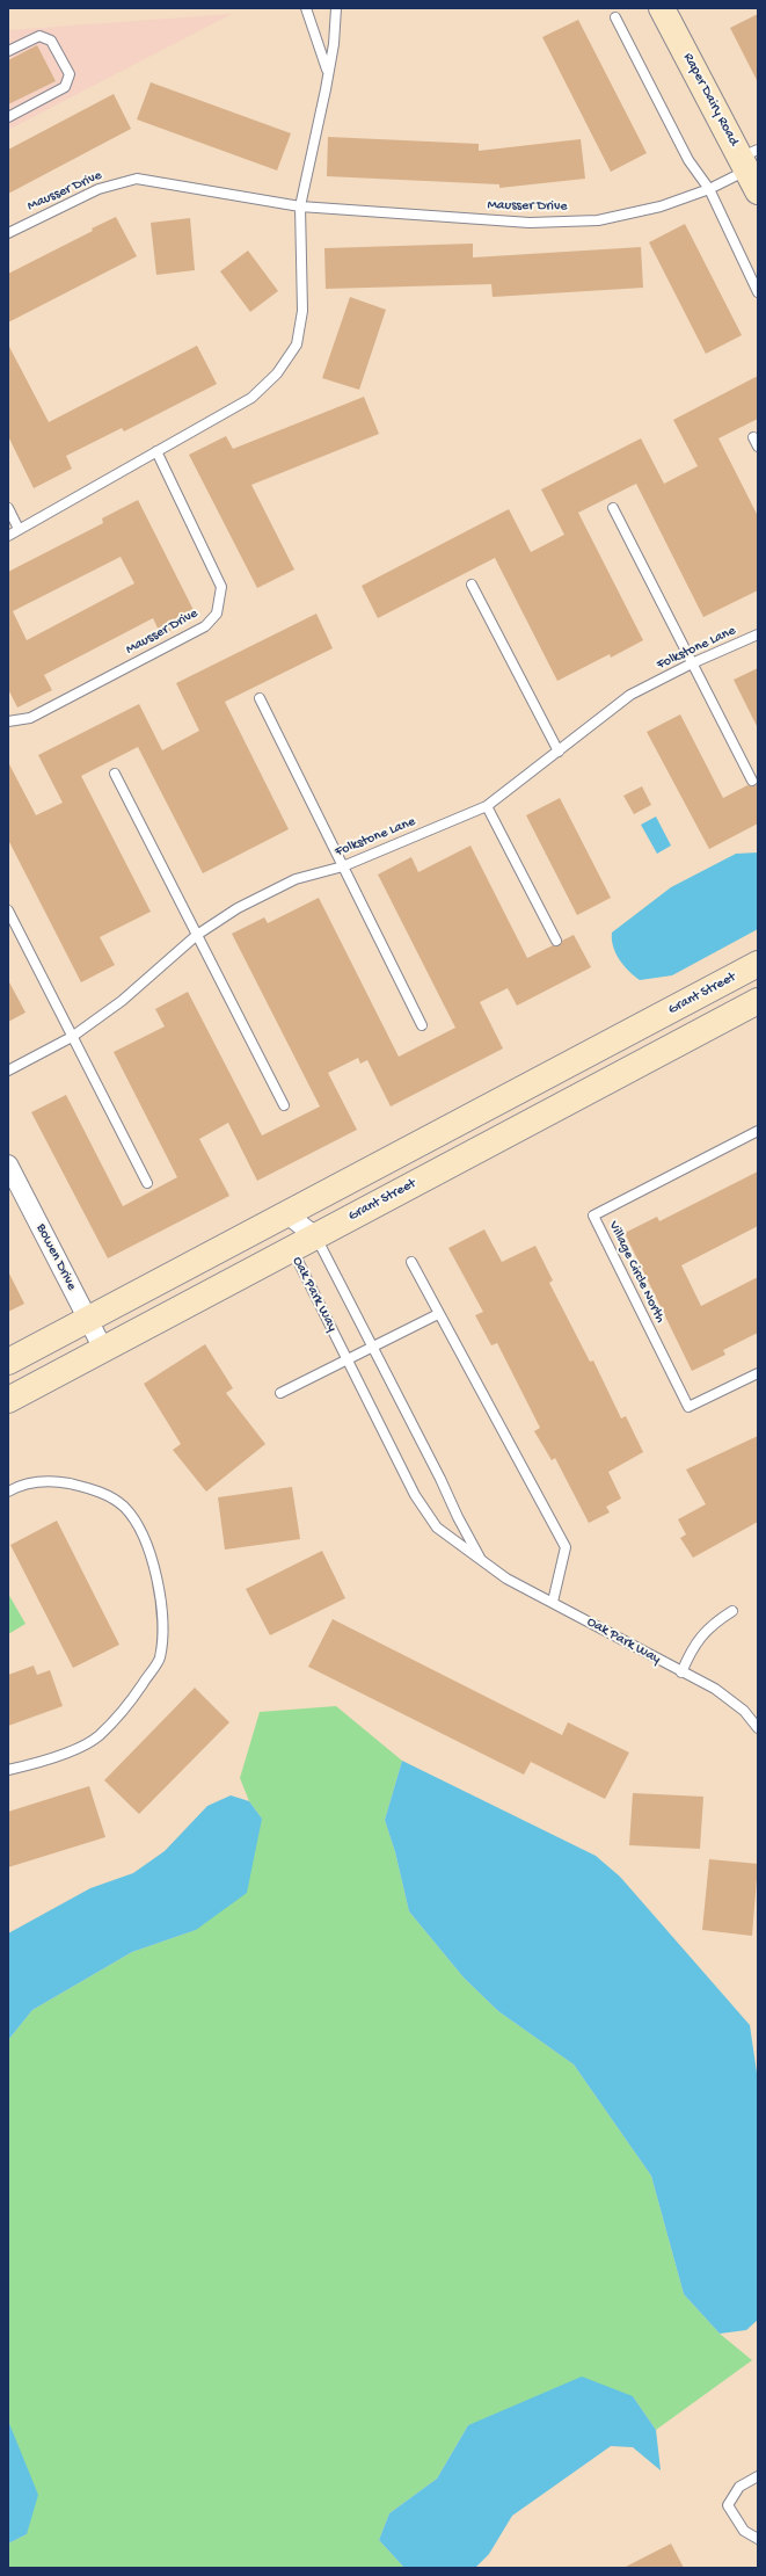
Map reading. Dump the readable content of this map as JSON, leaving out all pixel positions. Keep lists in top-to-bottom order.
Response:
{
  "streets": {
    "street": [
      "Raper Dairy Road",
      "Grant Street",
      "Bowen Drive",
      "Oak Park Way"
    ],
    "lane": ["Mausser Drive", "Folkstone Lane", "Village Circle North"]
  },
  "crossings": [
    ["Raper Dairy Road", "Mausser Drive"],
    ["Grant Street", "Bowen Drive"],
    ["Grant Street", "Oak Park Way"]
  ]
}
